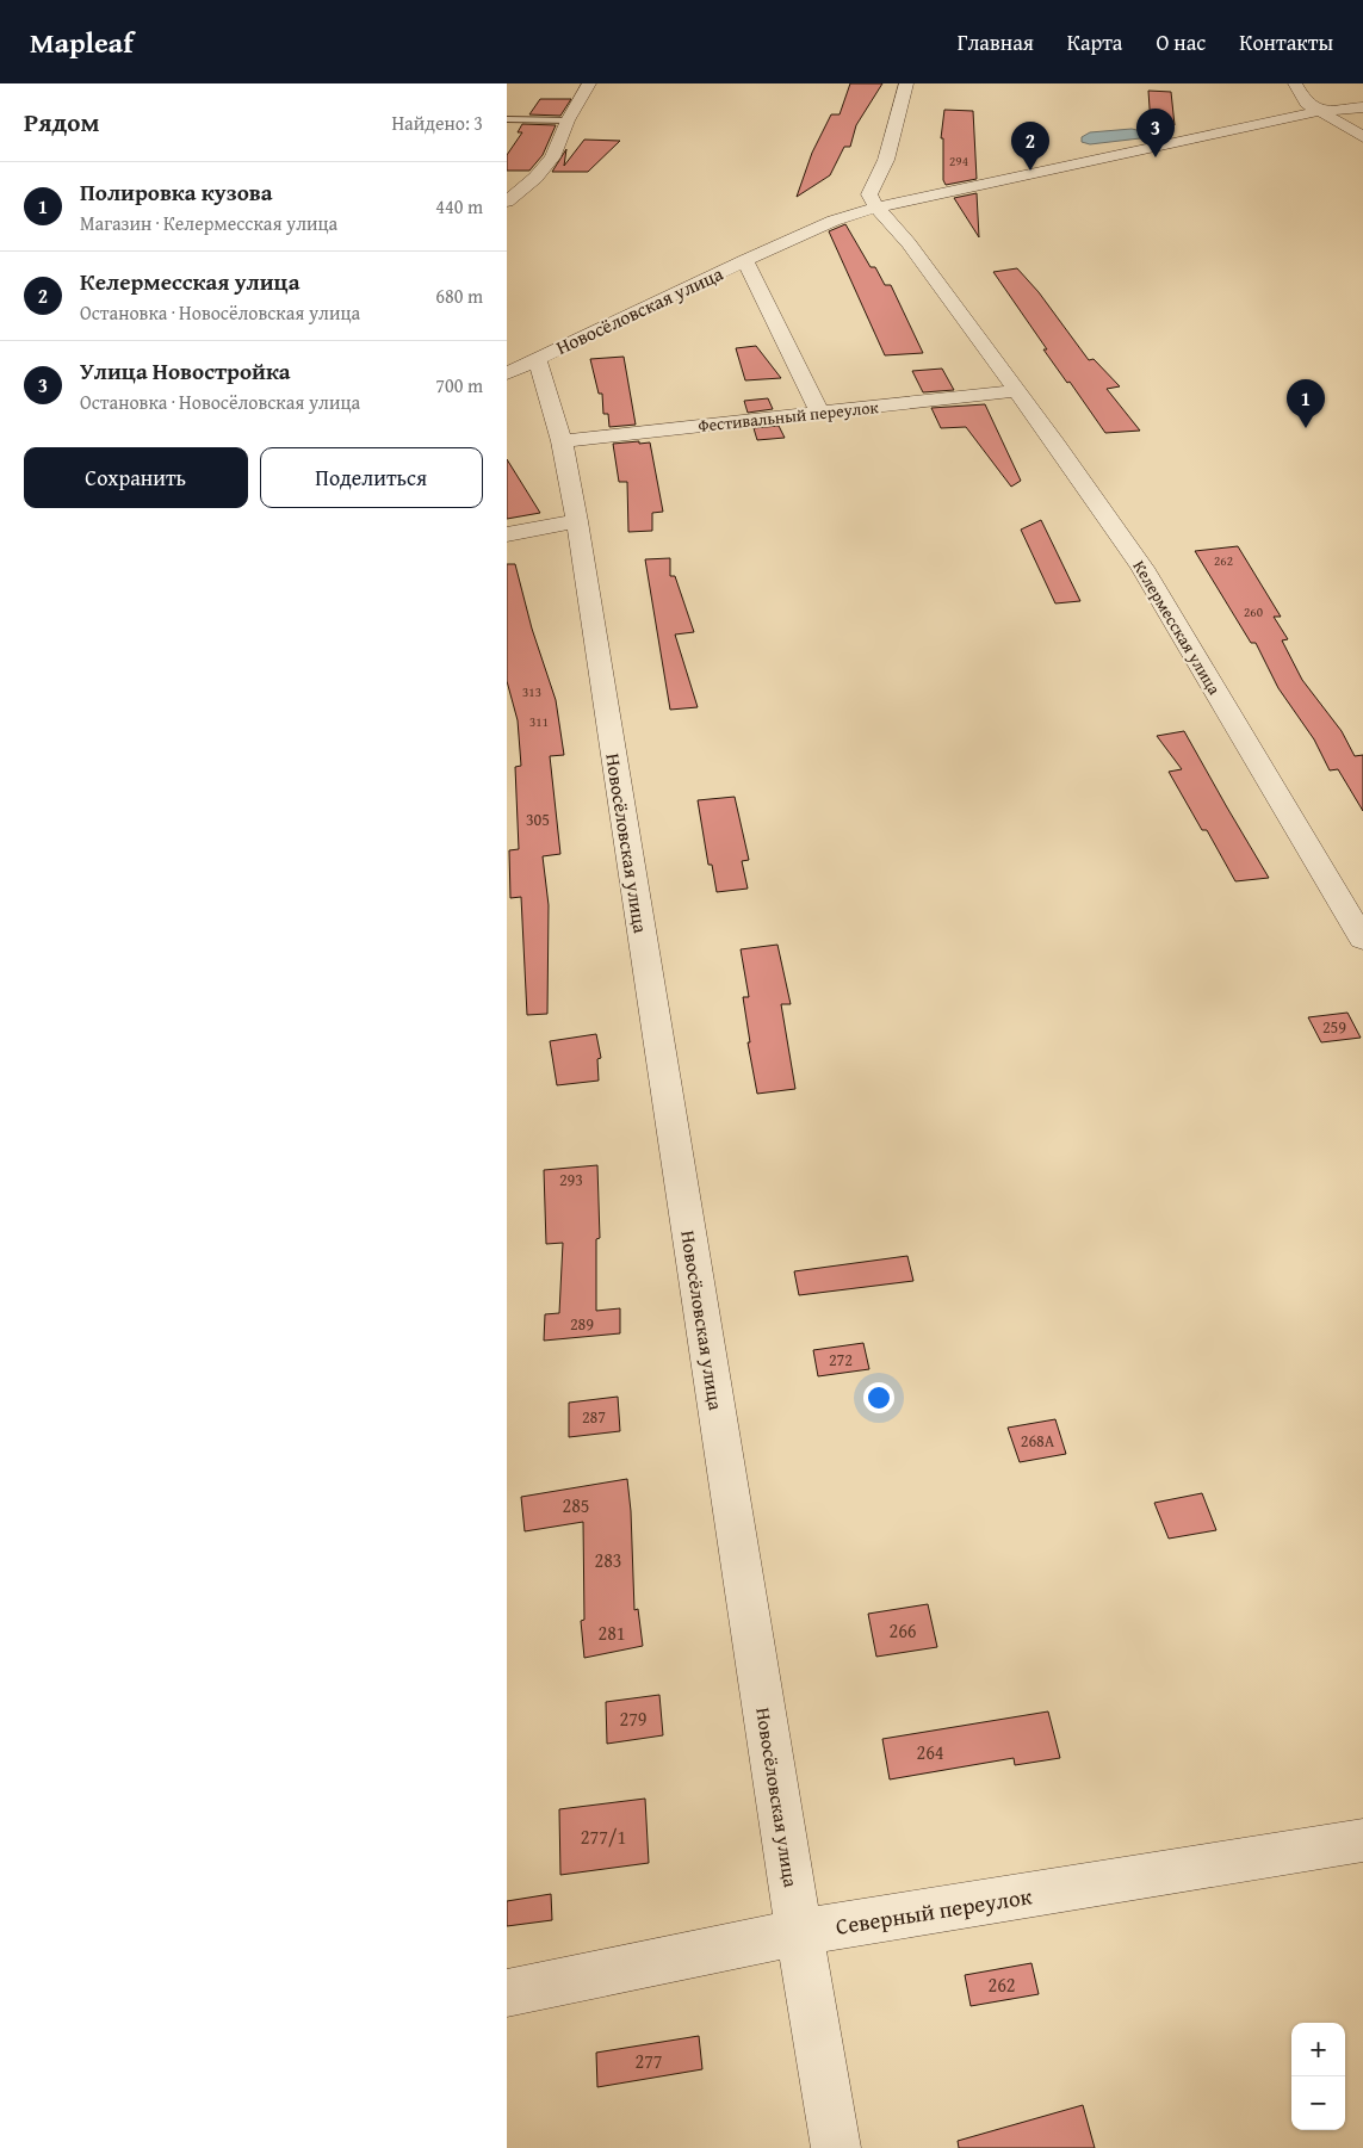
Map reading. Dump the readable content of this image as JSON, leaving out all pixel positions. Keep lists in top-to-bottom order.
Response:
{
  "streets": {
    "street": [
      "Новосёловская улица",
      "Фестивальный переулок",
      "Келермесская улица",
      "Северный переулок"
    ]
  },
  "crossings": [
    ["Новосёловская улица", "Фестивальный переулок"],
    ["Новосёловская улица", "Келермесская улица"],
    ["Новосёловская улица", "Северный переулок"],
    ["Фестивальный переулок", "Келермесская улица"]
  ],
  "house_numbers": [
    "294",
    "262",
    "260",
    "313",
    "311",
    "305",
    "259",
    "293",
    "289",
    "272",
    "287",
    "268А",
    "285",
    "283",
    "266",
    "281",
    "279",
    "264",
    "277/1",
    "262",
    "277"
  ],
  "page": {
    "header": "Mapleaf",
    "nav": [
      "Главная",
      "Карта",
      "О нас",
      "Контакты"
    ],
    "heading": ["Рядом", "Найдено: 3"],
    "pins": ["3", "2", "1"],
    "list": [
      {
        "mark": "1",
        "name": "Полировка кузова",
        "note": "Магазин · Келермесская улица",
        "value": "440 m"
      },
      {
        "mark": "2",
        "name": "Келермесская улица",
        "note": "Остановка · Новосёловская улица",
        "value": "680 m"
      },
      {
        "mark": "3",
        "name": "Улица Новостройка",
        "note": "Остановка · Новосёловская улица",
        "value": "700 m"
      }
    ],
    "buttons": ["Сохранить", "Поделиться"],
    "map_buttons": ["+", "−"]
  }
}
